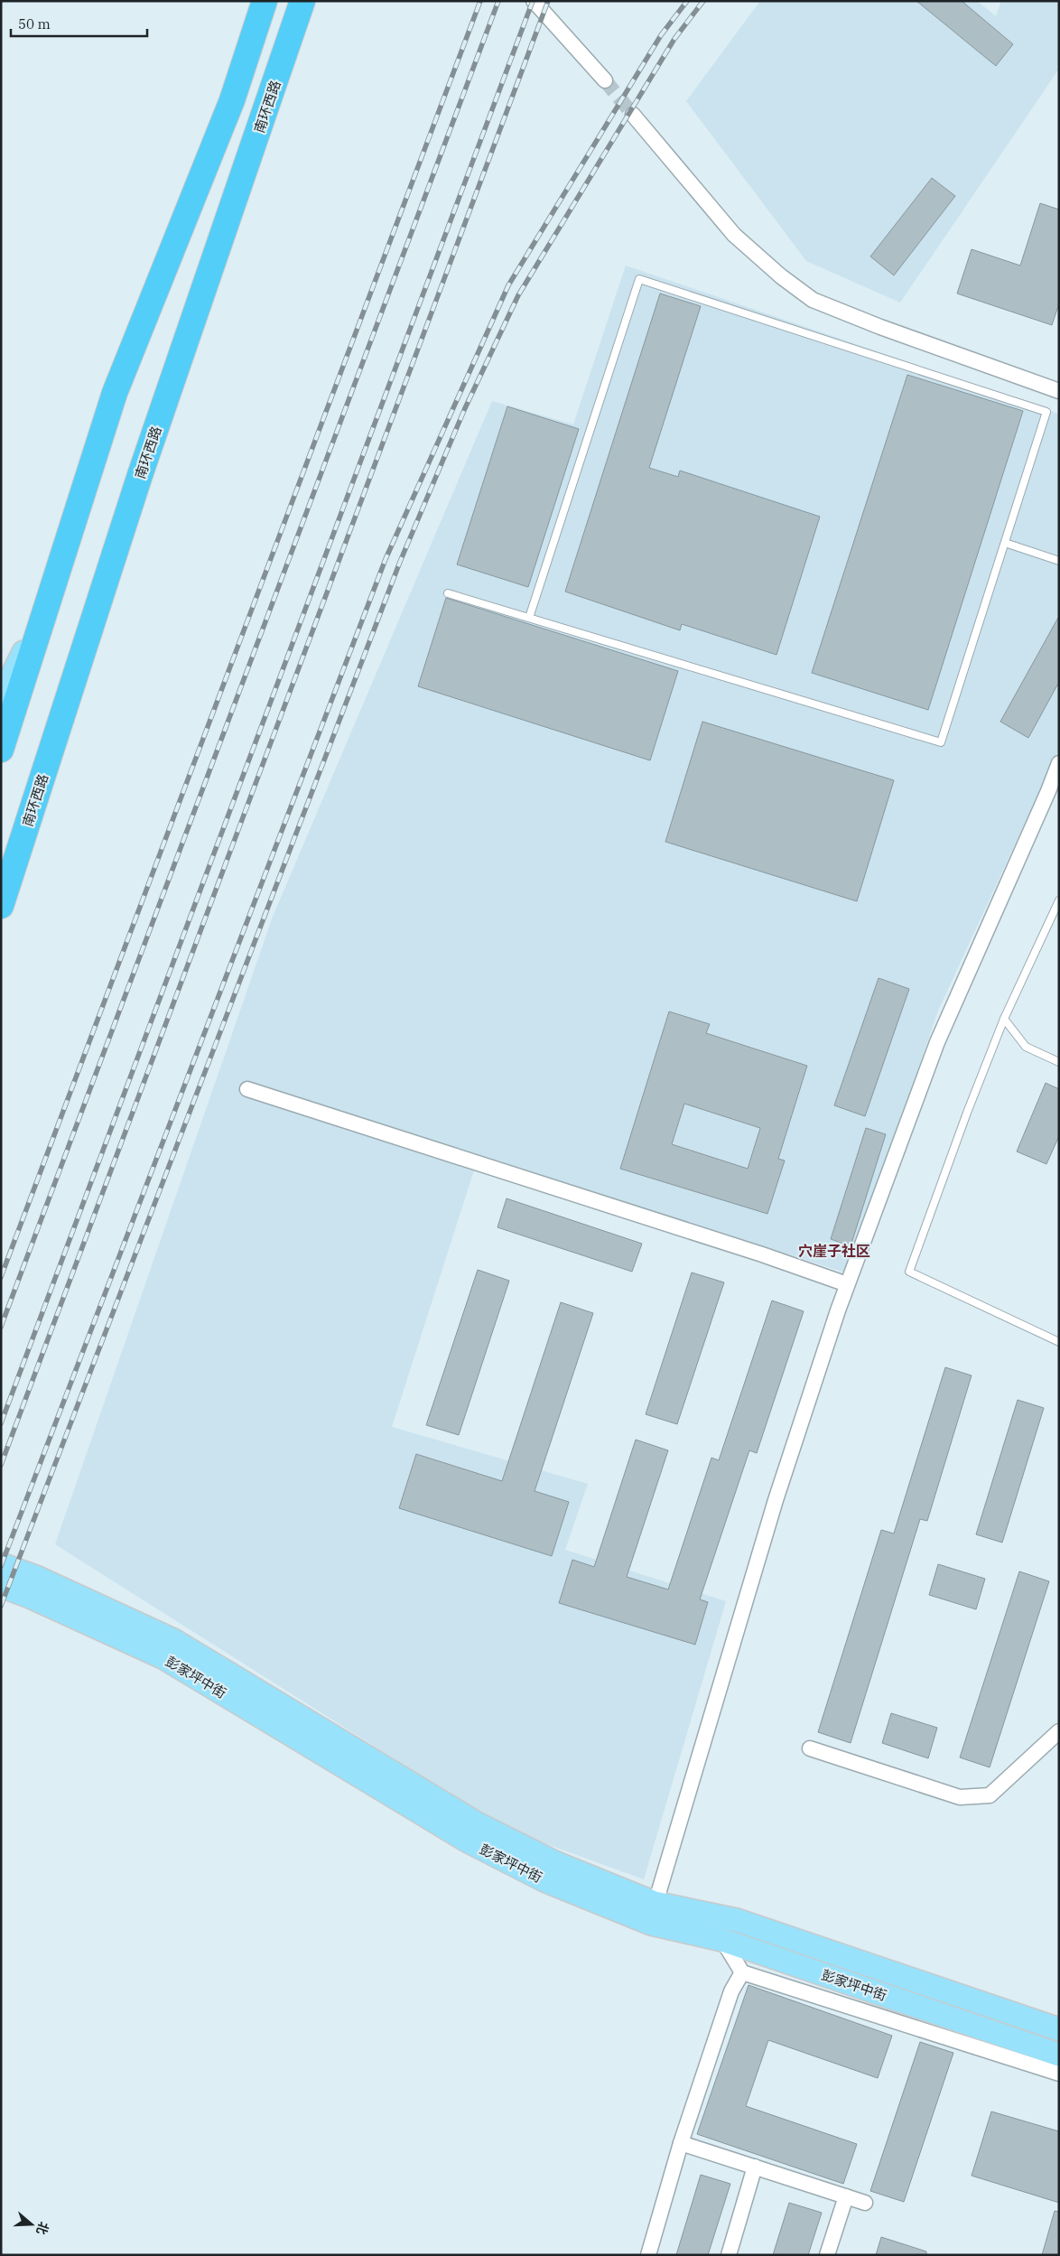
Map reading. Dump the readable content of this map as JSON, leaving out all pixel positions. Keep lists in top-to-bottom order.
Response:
{
  "streets": {
    "highway": ["南环西路"],
    "main road": ["彭家坪中街"]
  },
  "districts": ["穴崖子社区"],
  "scale_bar": "50 m",
  "north": "right"
}
